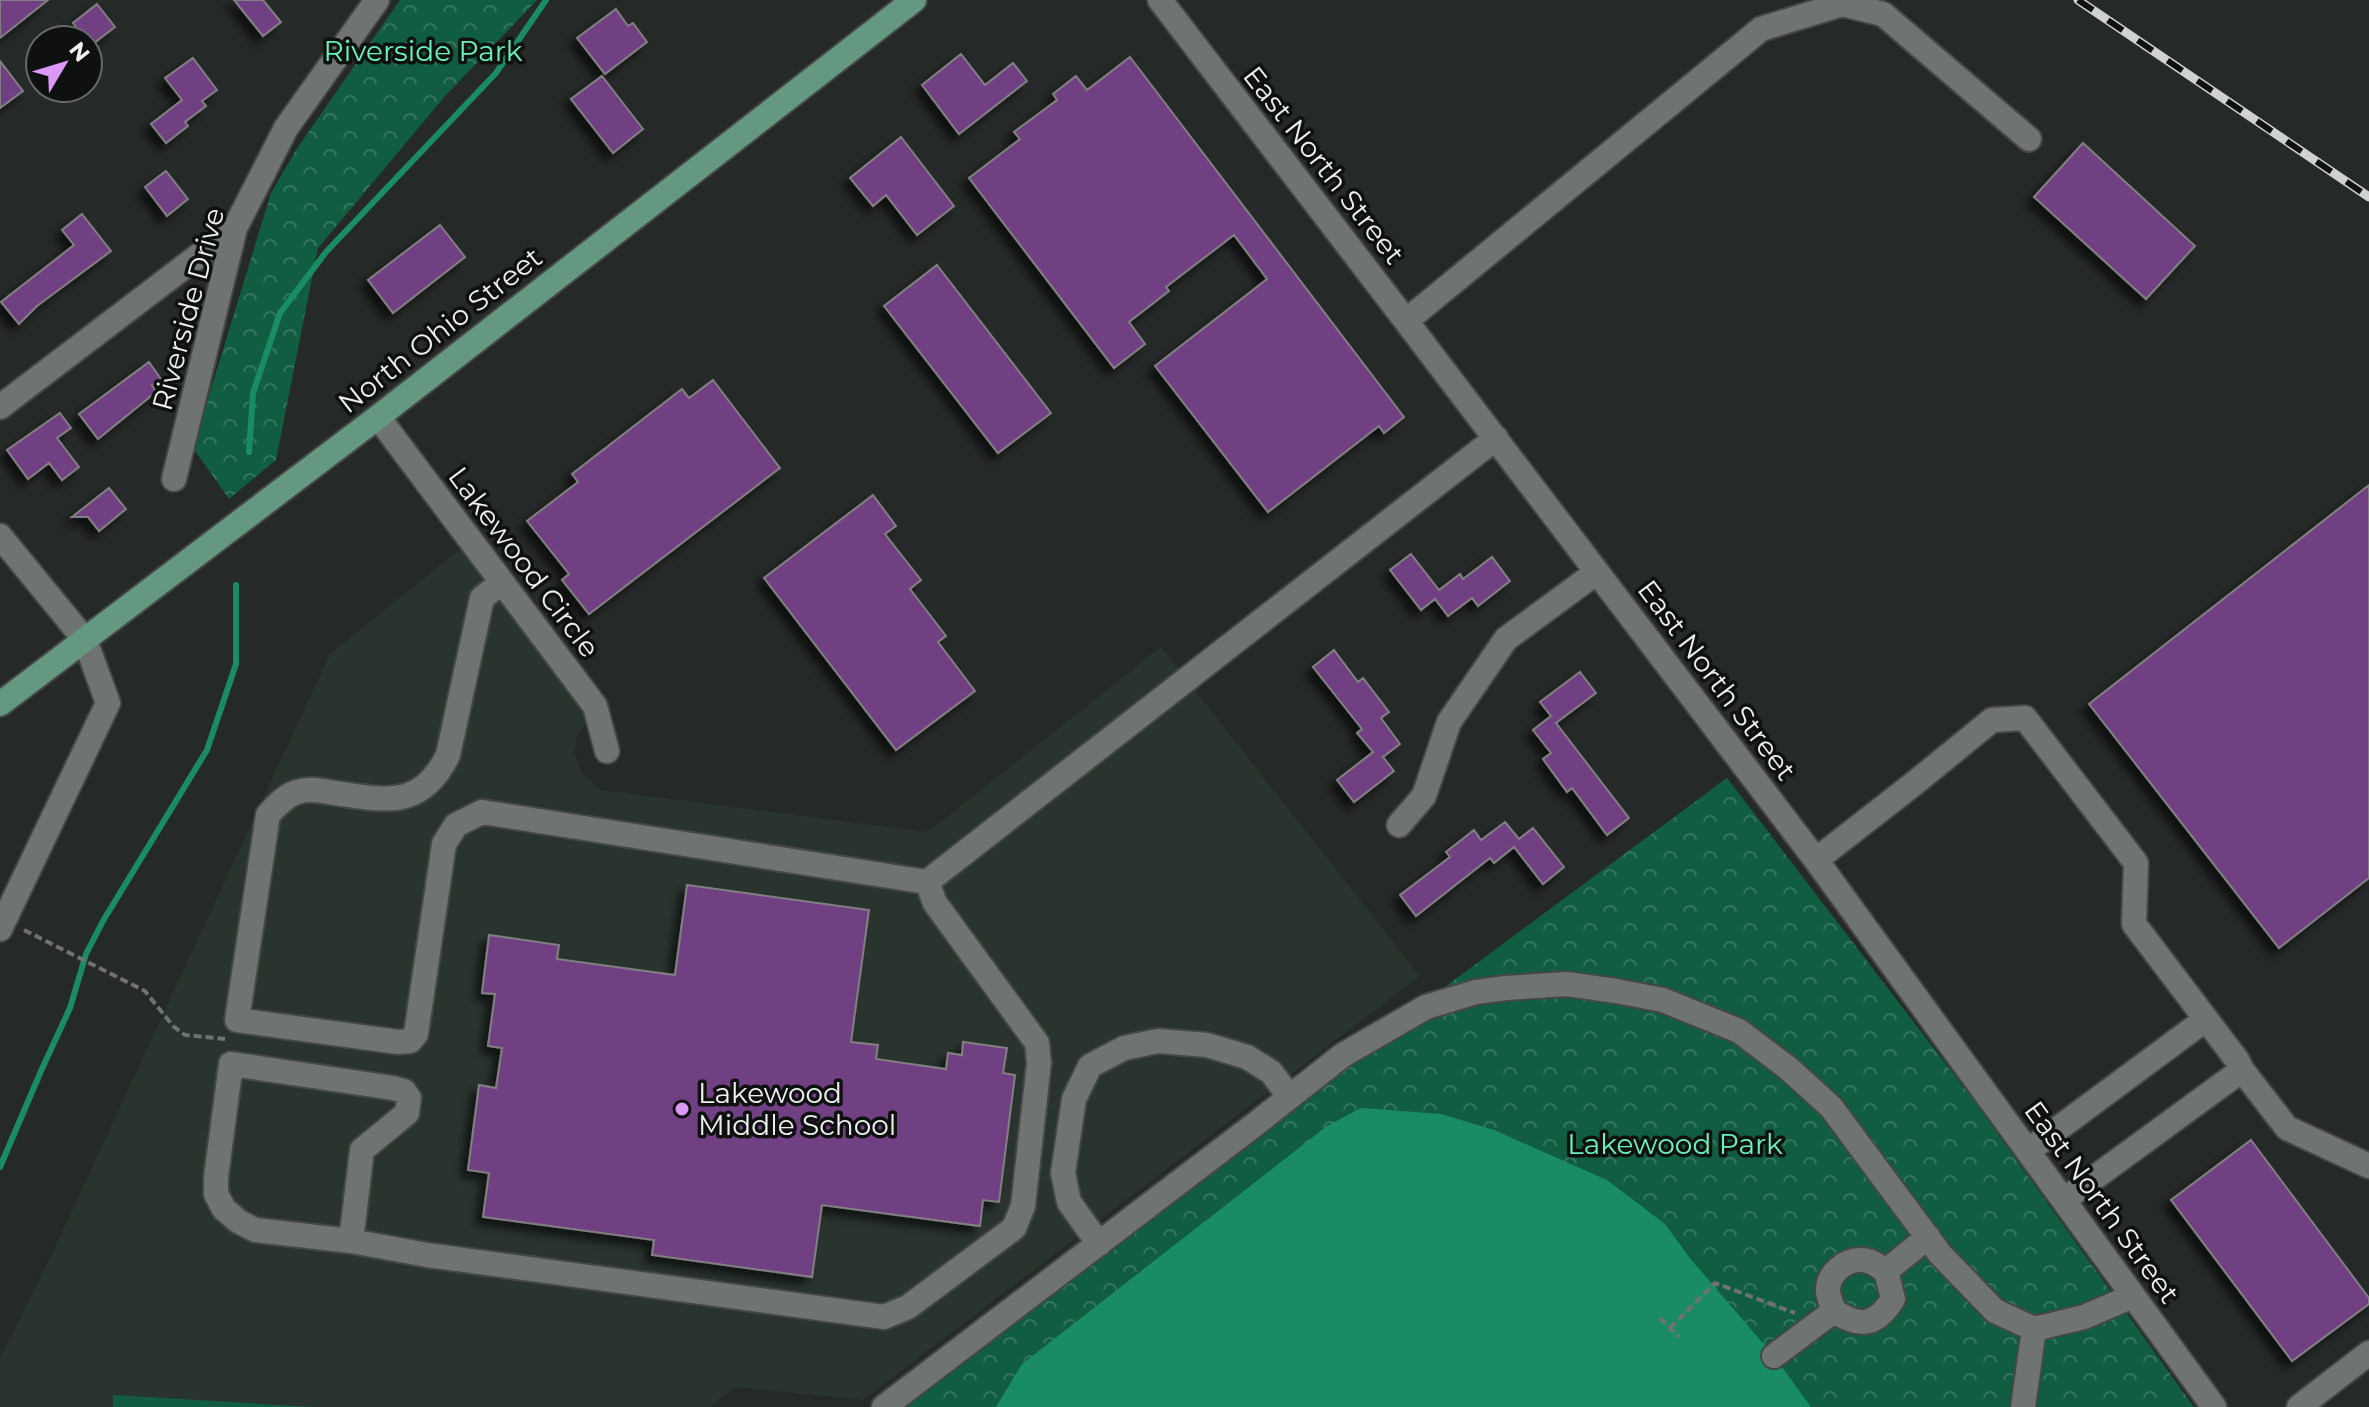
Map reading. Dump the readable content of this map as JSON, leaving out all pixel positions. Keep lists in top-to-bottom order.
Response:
{
  "streets": {
    "main road": ["North Ohio Street"],
    "street": ["East North Street", "Riverside Drive", "Lakewood Circle"]
  },
  "crossings": [
    ["North Ohio Street", "Lakewood Circle"]
  ],
  "parks": ["Riverside Park", "Lakewood Park"],
  "places": ["Lakewood Middle School"],
  "north": "top right"
}
